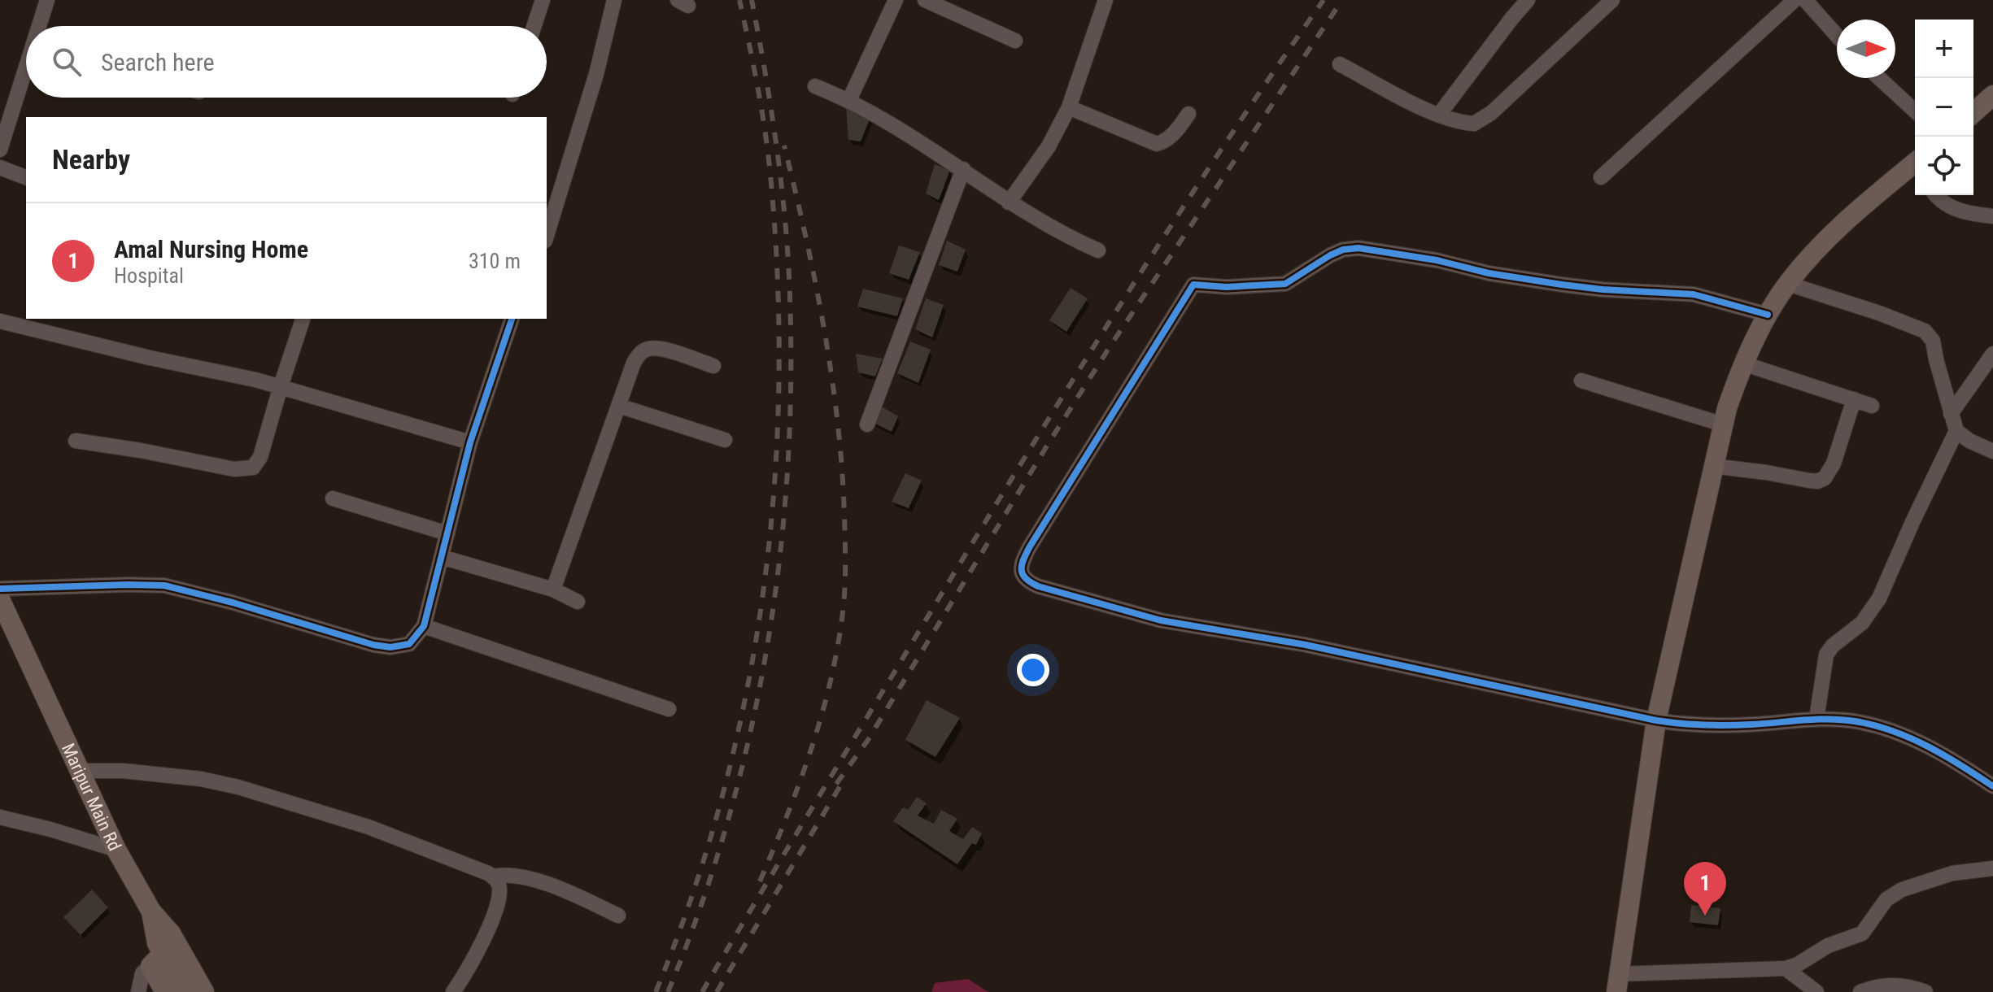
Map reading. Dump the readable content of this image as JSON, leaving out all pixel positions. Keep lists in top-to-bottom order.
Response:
{
  "streets": {
    "main road": ["Maripur Main Rd"]
  },
  "north": "right",
  "page": {
    "map_buttons": ["+", "−"],
    "search": "Search here",
    "heading": "Nearby",
    "list": [
      {
        "mark": "1",
        "name": "Amal Nursing Home",
        "note": "Hospital",
        "value": "310 m"
      }
    ],
    "pins": "1"
  }
}
